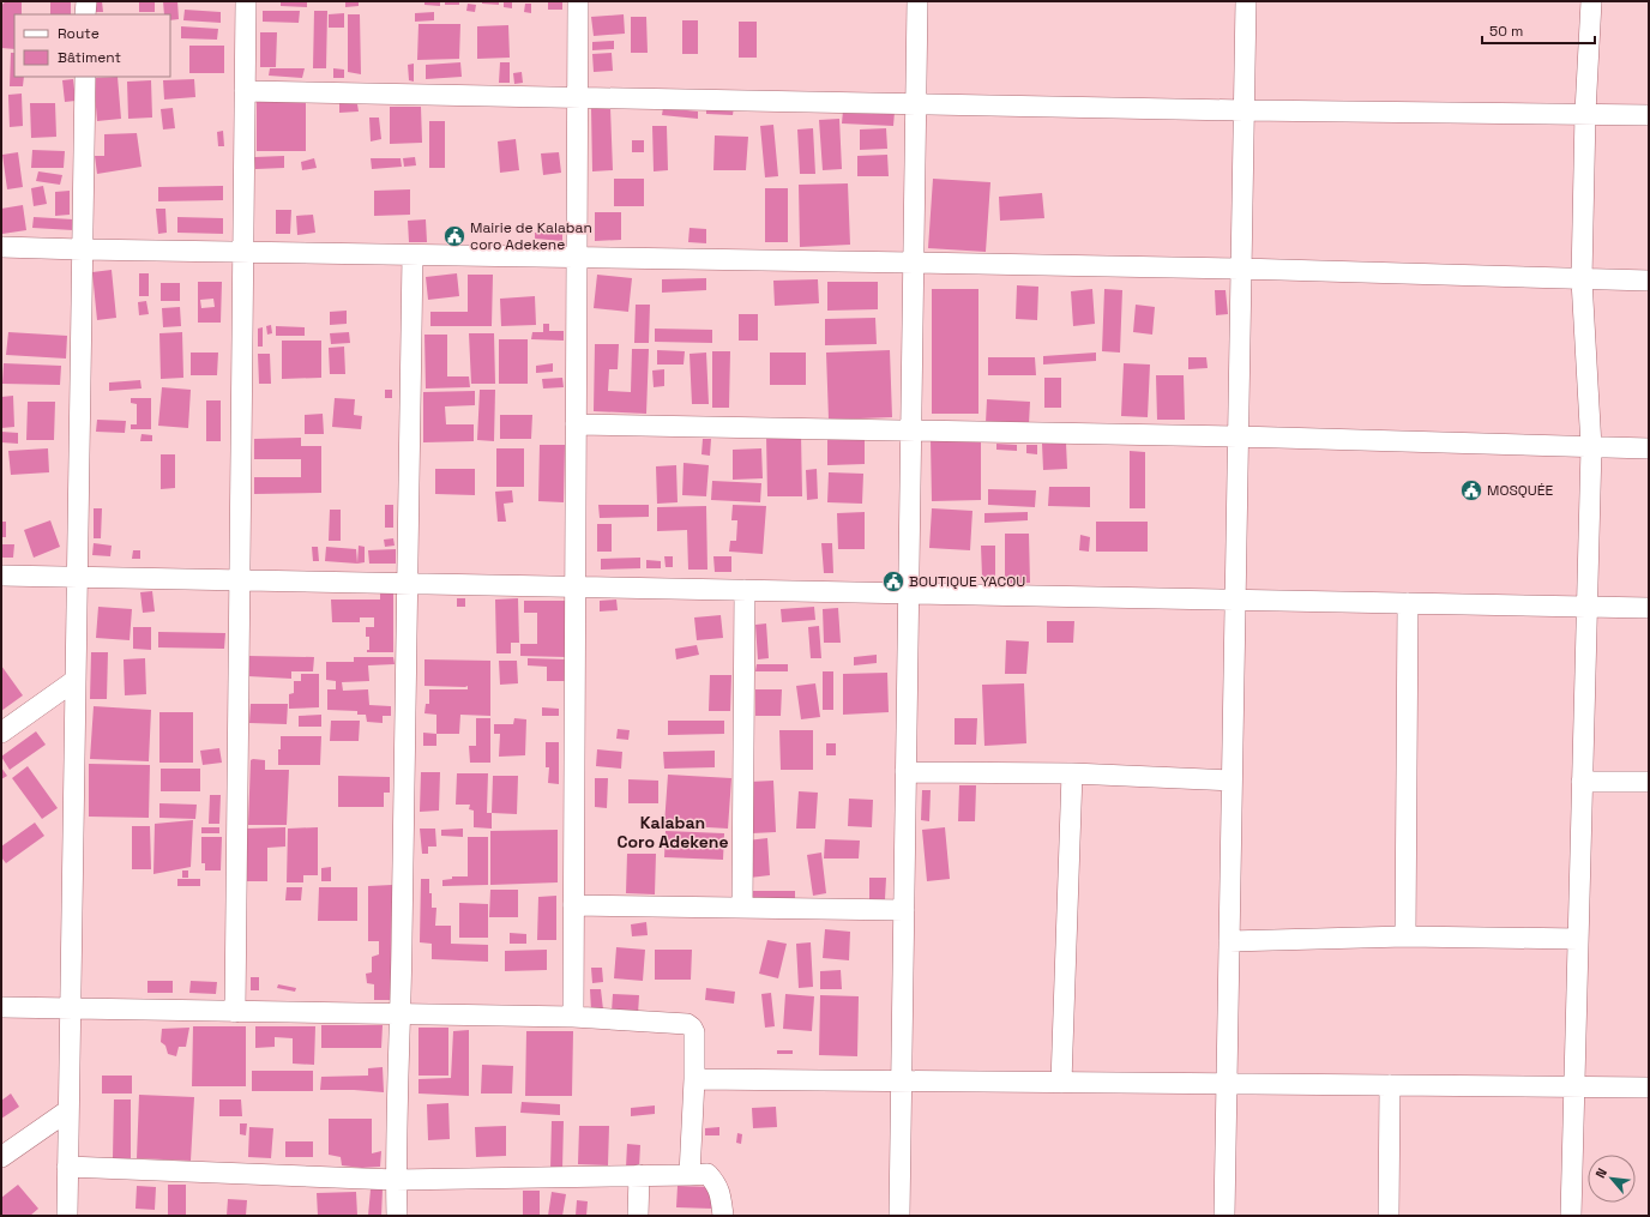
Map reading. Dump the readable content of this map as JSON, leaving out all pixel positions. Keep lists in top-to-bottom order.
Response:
{
  "districts": ["Kalaban Coro Adekene"],
  "places": {
    "public building": ["Mairie de Kalaban coro Adekene", "MOSQUÉE", "BOUTIQUE YACOU"]
  },
  "legend": ["Route", "Bâtiment"],
  "scale_bar": "50 m",
  "north": "top left"
}
